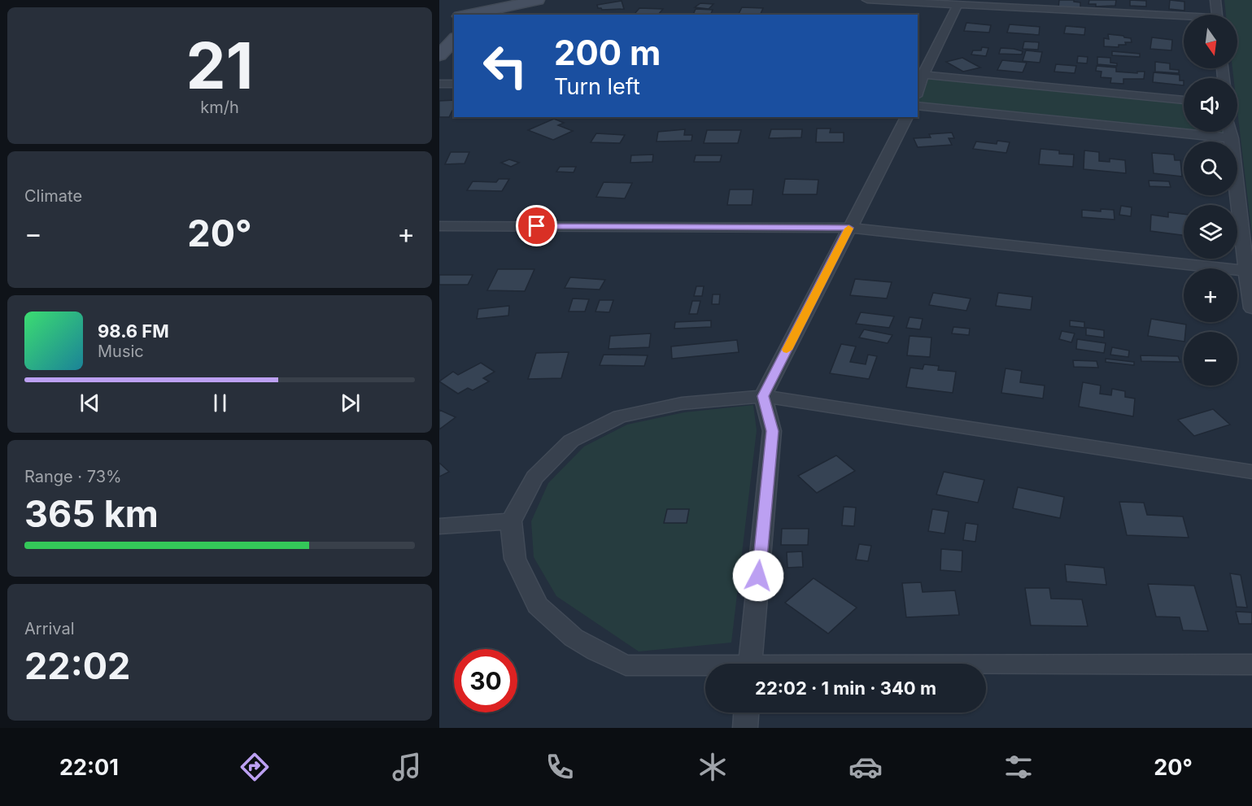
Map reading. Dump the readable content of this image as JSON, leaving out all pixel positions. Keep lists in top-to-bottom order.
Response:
{
  "north": "bottom",
  "page": {
    "tile": [
      ["21", "km/h"],
      "Climate",
      ["Range · 73%", "365 km"],
      ["Arrival", "22:02"]
    ],
    "map_buttons": ["+", "−"],
    "turn": ["200 m", "Turn left"],
    "heat": ["−", "20°", "+"],
    "song": ["98.6 FM", "Music"],
    "limit": "30",
    "trip": "22:02 · 1 min · 340 m",
    "tabs": ["22:01", "20°"]
  }
}
